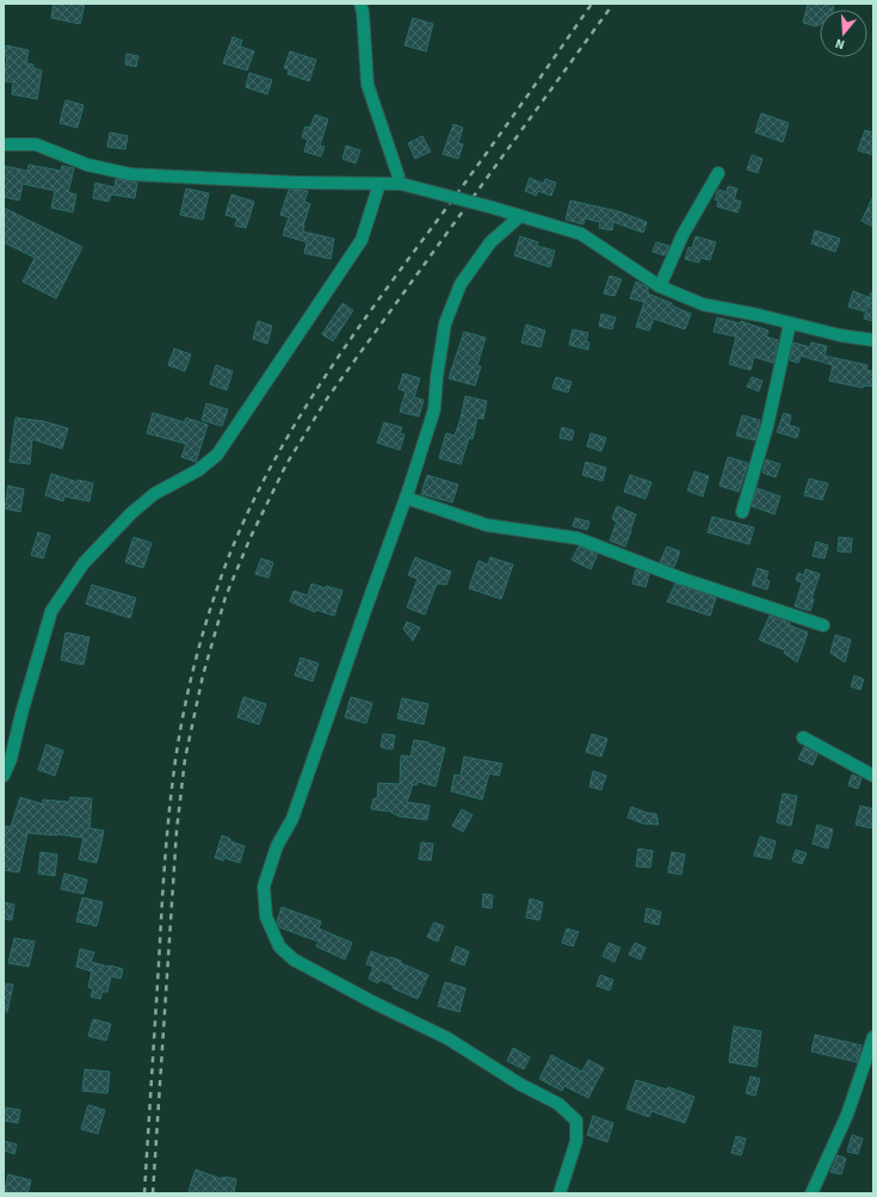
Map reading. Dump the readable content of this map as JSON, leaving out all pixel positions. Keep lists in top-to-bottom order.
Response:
{
  "north": "bottom"
}
